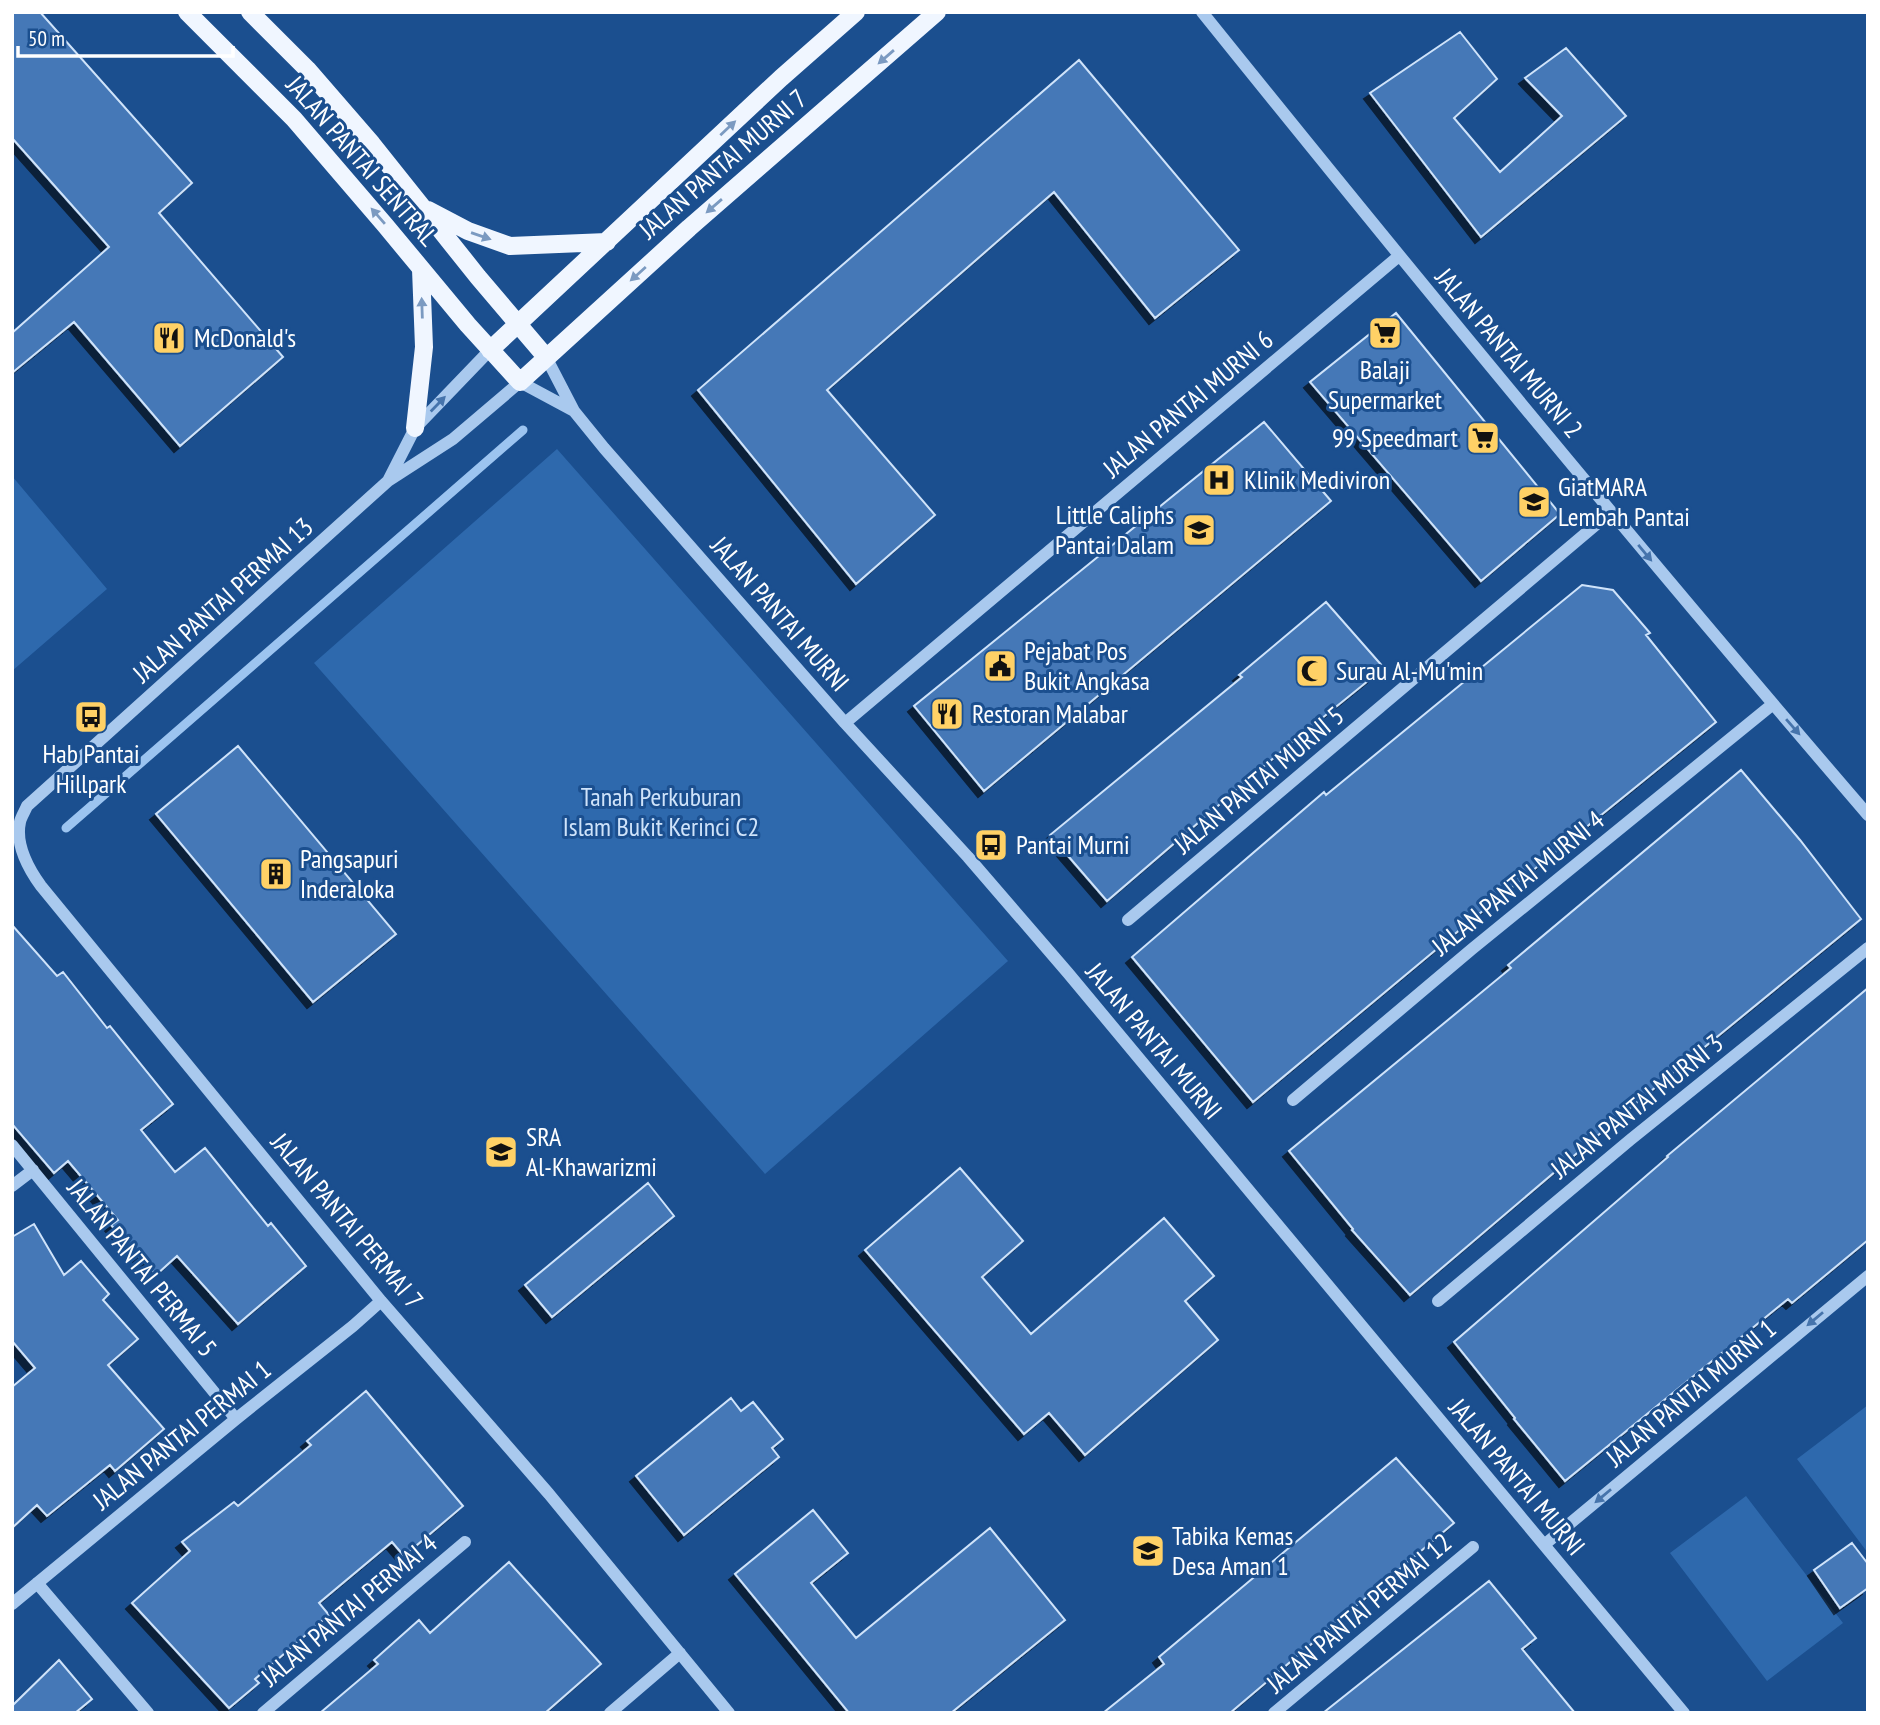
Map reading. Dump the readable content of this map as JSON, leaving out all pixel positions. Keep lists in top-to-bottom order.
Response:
{
  "streets": {
    "main road": ["JALAN PANTAI SENTRAL", "JALAN PANTAI MURNI 7"],
    "street": [
      "JALAN PANTAI MURNI 2",
      "JALAN PANTAI MURNI 6",
      "JALAN PANTAI PERMAI 13",
      "JALAN PANTAI MURNI",
      "JALAN PANTAI MURNI 5",
      "JALAN PANTAI MURNI 4",
      "JALAN PANTAI MURNI 3",
      "JALAN PANTAI PERMAI 7",
      "JALAN PANTAI PERMAI 5",
      "JALAN PANTAI MURNI 1",
      "JALAN PANTAI PERMAI 1",
      "JALAN PANTAI PERMAI 4",
      "JALAN PANTAI PERMAI 12"
    ]
  },
  "crossings": [
    ["JALAN PANTAI SENTRAL", "JALAN PANTAI MURNI 7"],
    ["JALAN PANTAI SENTRAL", "JALAN PANTAI PERMAI 13"],
    ["JALAN PANTAI SENTRAL", "JALAN PANTAI MURNI"],
    ["JALAN PANTAI MURNI 7", "JALAN PANTAI PERMAI 13"],
    ["JALAN PANTAI MURNI 7", "JALAN PANTAI MURNI"],
    ["JALAN PANTAI MURNI 2", "JALAN PANTAI MURNI 6"],
    ["JALAN PANTAI MURNI 2", "JALAN PANTAI MURNI 5"],
    ["JALAN PANTAI MURNI 2", "JALAN PANTAI MURNI 4"],
    ["JALAN PANTAI MURNI 6", "JALAN PANTAI MURNI"],
    ["JALAN PANTAI PERMAI 13", "JALAN PANTAI MURNI"],
    ["JALAN PANTAI PERMAI 13", "JALAN PANTAI PERMAI 7"],
    ["JALAN PANTAI MURNI", "JALAN PANTAI MURNI 1"],
    ["JALAN PANTAI PERMAI 7", "JALAN PANTAI PERMAI 1"],
    ["JALAN PANTAI PERMAI 5", "JALAN PANTAI PERMAI 1"]
  ],
  "one_way": ["JALAN PANTAI MURNI 2", "JALAN PANTAI MURNI 1"],
  "parks": ["Tanah Perkuburan Islam Bukit Kerinci C2"],
  "places": {
    "supermarket": ["Balaji Supermarket", "99 Speedmart"],
    "restaurant": ["McDonald's", "Restoran Malabar"],
    "hospital": ["Klinik Mediviron"],
    "school or university": [
      "GiatMARA Lembah Pantai",
      "Little Caliphs Pantai Dalam",
      "SRA Al-Khawarizmi",
      "Tabika Kemas Desa Aman 1"
    ],
    "public building": ["Pejabat Pos Bukit Angkasa"],
    "mosque": ["Surau Al-Mu'min"],
    "bus stop": ["Hab Pantai Hillpark", "Pantai Murni"],
    "building": ["Pangsapuri Inderaloka"]
  },
  "scale_bar": "50 m"
}
